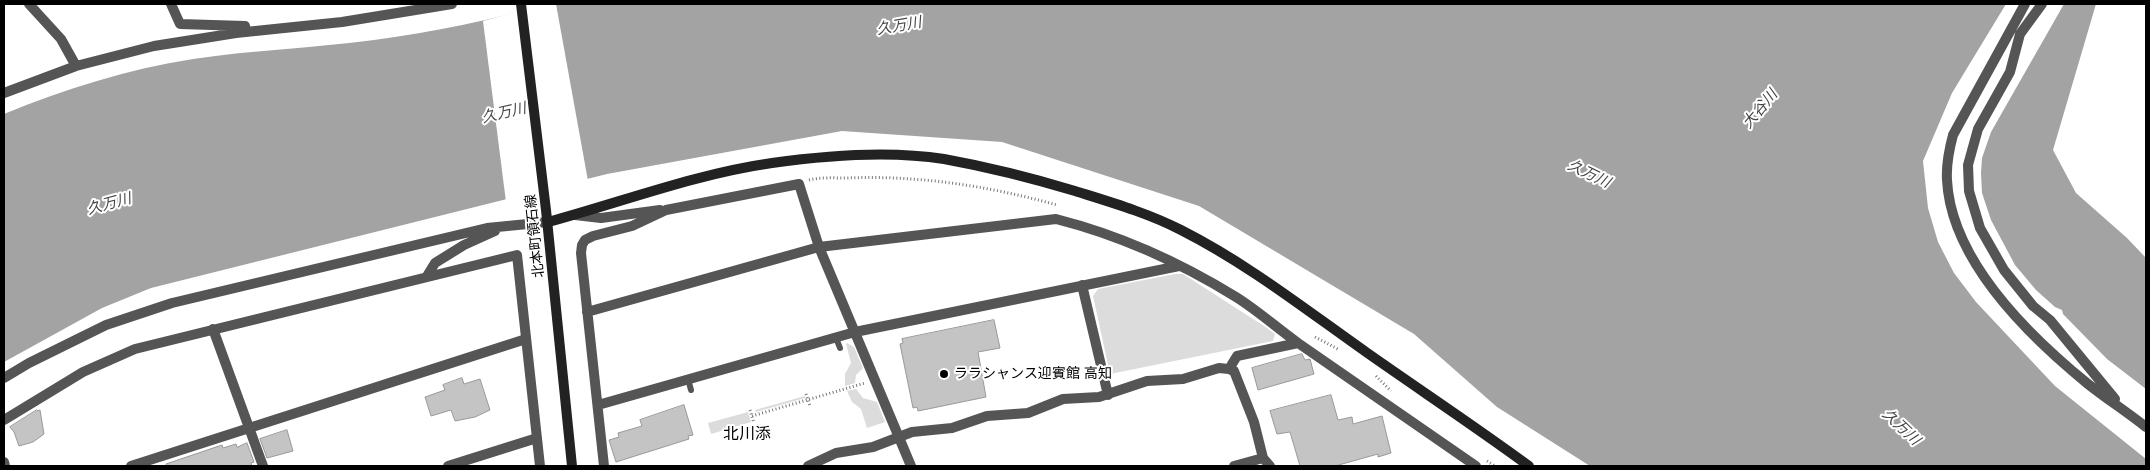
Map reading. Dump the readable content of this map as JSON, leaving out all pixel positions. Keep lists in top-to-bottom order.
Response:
{
  "streets": {
    "street": ["北本町領石線"]
  },
  "districts": ["北川添"],
  "water": ["久万川", "大谷川"],
  "places": ["ララシャンス迎賓館 高知"]
}
